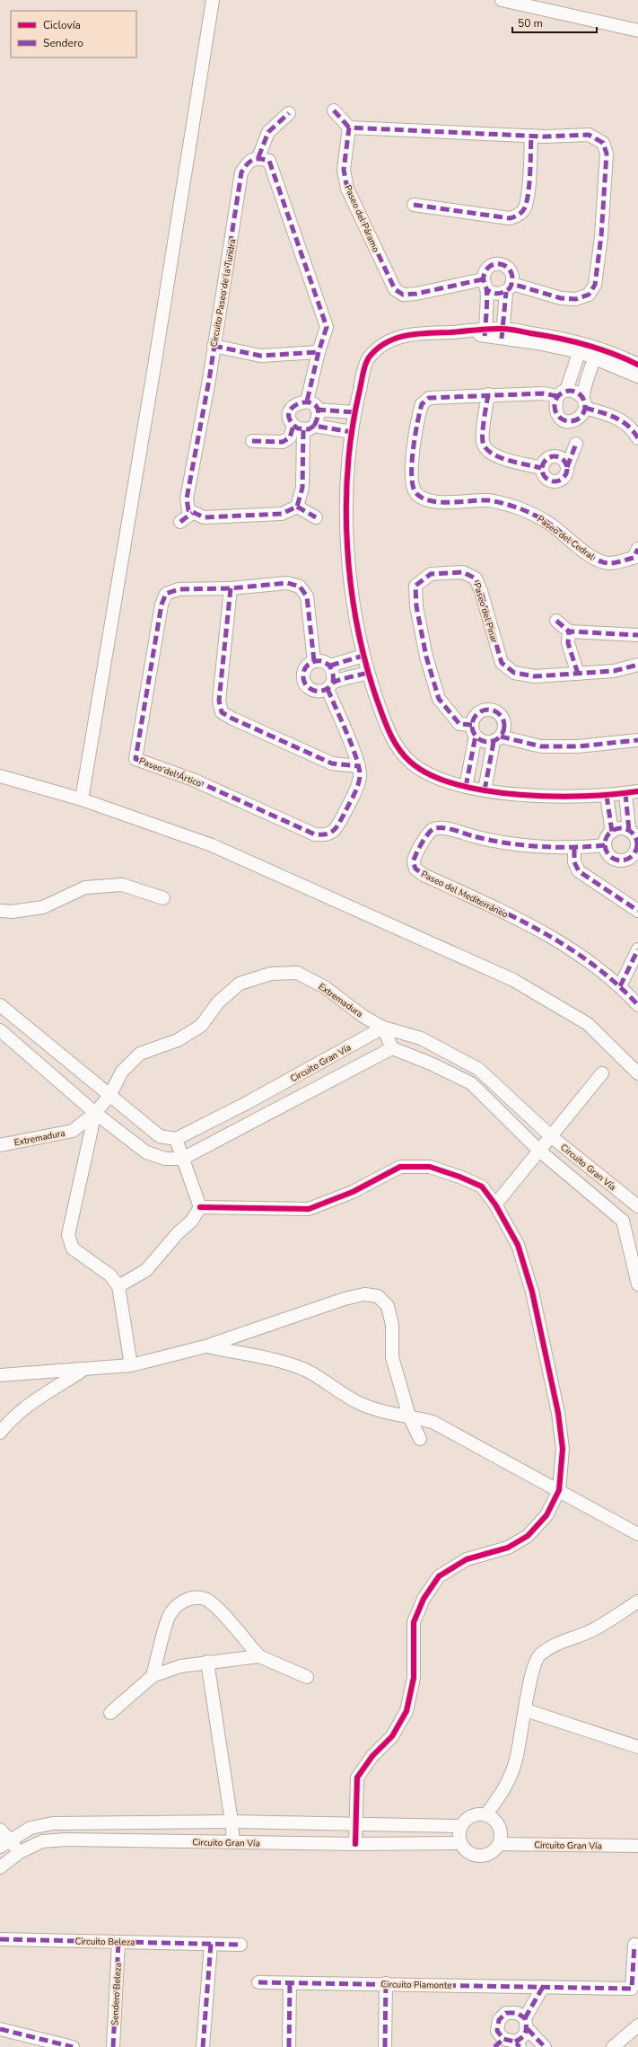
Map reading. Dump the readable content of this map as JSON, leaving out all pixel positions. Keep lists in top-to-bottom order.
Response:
{
  "streets": {
    "street": [
      "Paseo del Páramo",
      "Circuito Paseo de la Tundra",
      "Paseo del Cedral",
      "Paseo del Pinar",
      "Paseo del Ártico",
      "Paseo del Mediterráneo",
      "Extremadura",
      "Circuito Gran Vía",
      "Circuito Beleza",
      "Circuito Piamonte",
      "Sendero Beleza"
    ]
  },
  "crossings": [
    ["Extremadura", "Circuito Gran Vía"],
    ["Circuito Beleza", "Sendero Beleza"]
  ],
  "legend": ["Ciclovía", "Sendero"],
  "scale_bar": "50 m"
}
